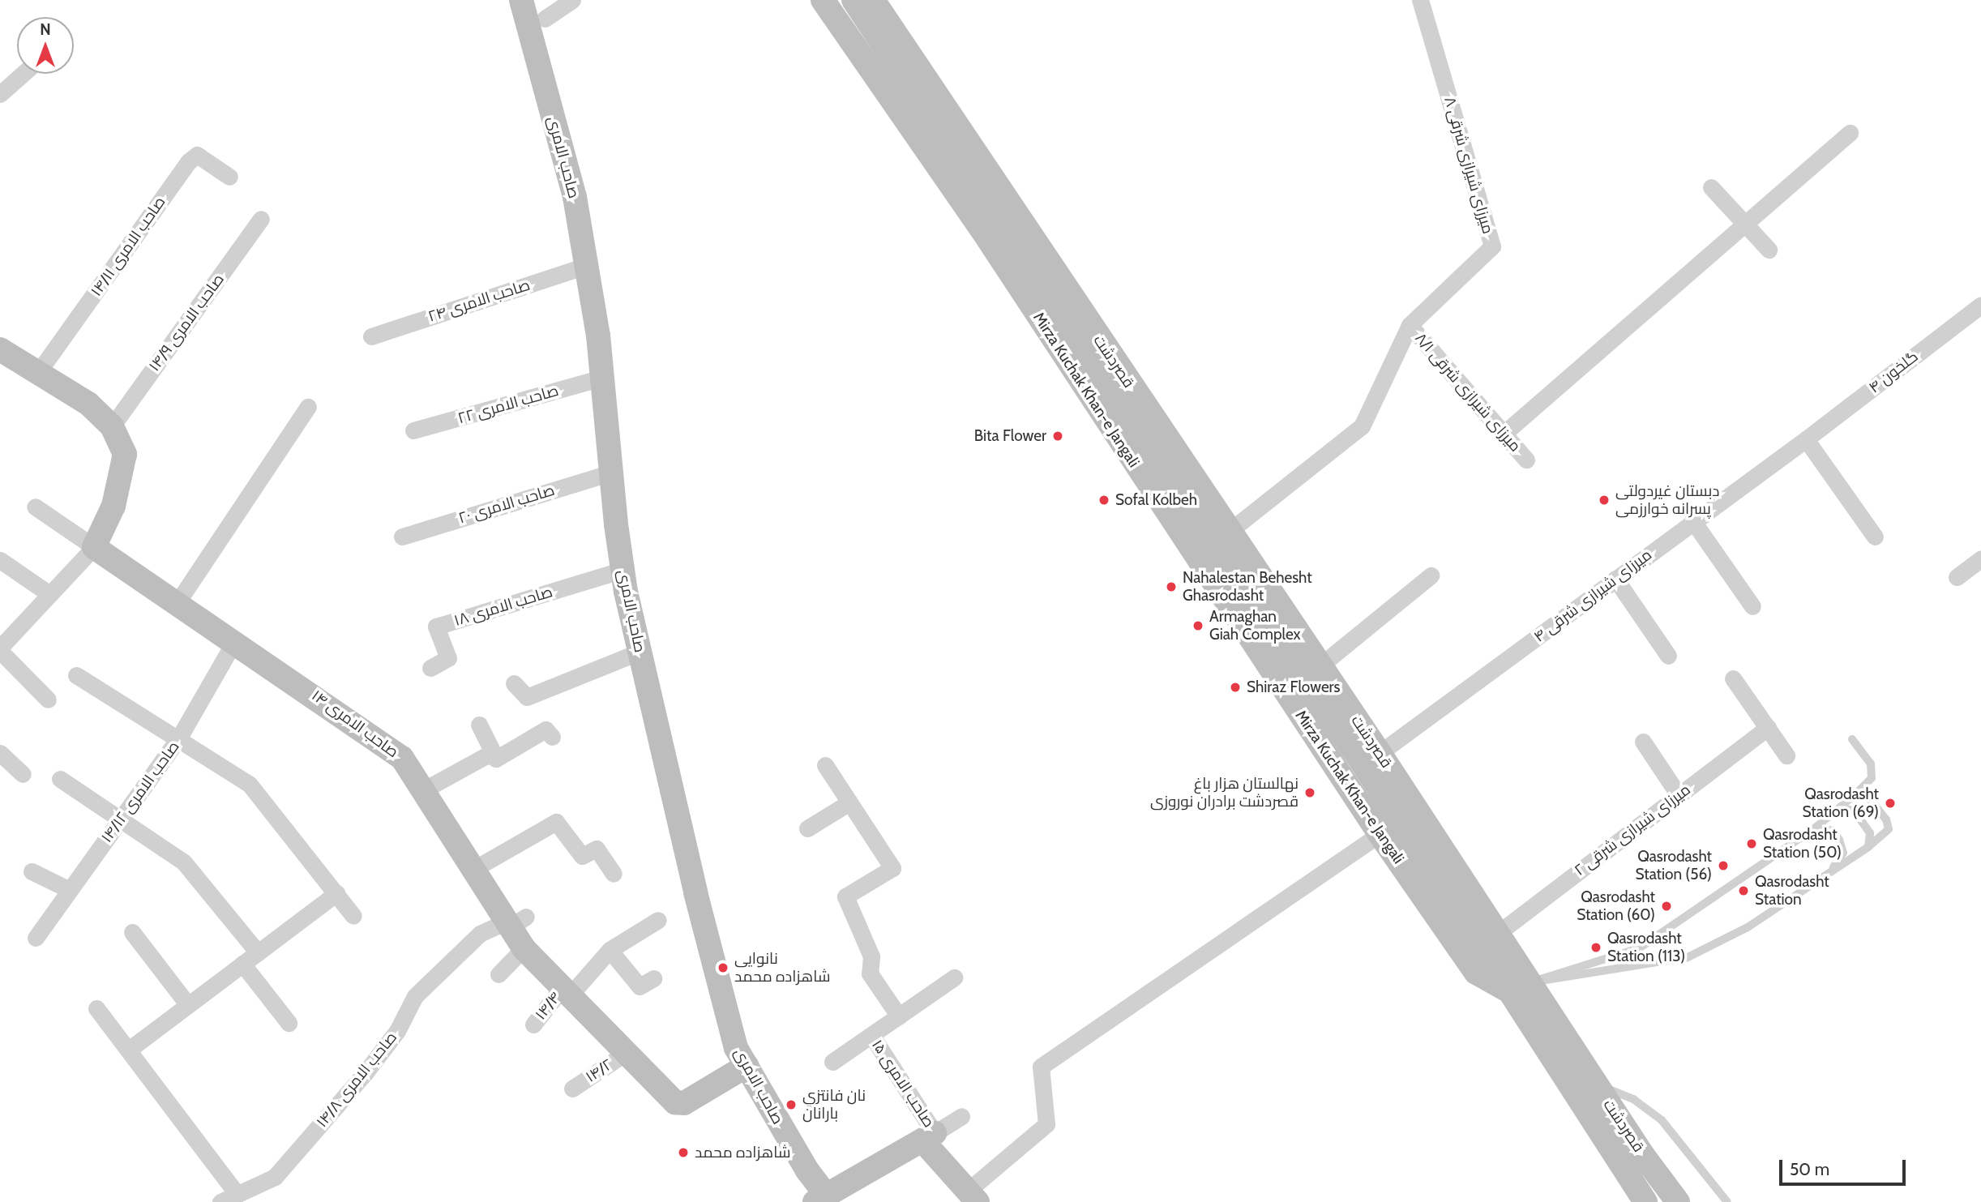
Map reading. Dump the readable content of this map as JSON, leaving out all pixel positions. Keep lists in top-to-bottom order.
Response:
{
  "streets": {
    "main road": [
      "صاحب الامری",
      "قصردشت",
      "Mirza Kuchak Khan-e Jangali",
      "۱۴ صاحب الامری"
    ],
    "street": [
      "۸ میرزای شیرازی شرقی",
      "۱۴/۱۱ صاحب الامری",
      "۲۴ صاحب الامری",
      "۱۴/۹ صاحب الامری",
      "۴ گلخون",
      "۸/۱ میرزای شیرازی شرقی",
      "۲۲ صاحب الامری",
      "۲۰ صاحب الامری",
      "۴ میرزای شیرازی شرقی",
      "۱۸ صاحب الامری",
      "۱۴/۱۲ صاحب الامری",
      "۲ میرزای شیرازی شرقی",
      "۱۴/۴",
      "۱۴/۲",
      "صاحب الامری ۱۴/۸",
      "۱۵ صاحب الامری"
    ]
  },
  "crossings": [
    ["صاحب الامری", "۲۴ صاحب الامری"],
    ["صاحب الامری", "۲۲ صاحب الامری"],
    ["صاحب الامری", "۲۰ صاحب الامری"],
    ["صاحب الامری", "۱۸ صاحب الامری"],
    ["صاحب الامری", "۱۴ صاحب الامری"],
    ["۸ میرزای شیرازی شرقی", "قصردشت"],
    ["۸ میرزای شیرازی شرقی", "۸/۱ میرزای شیرازی شرقی"],
    ["قصردشت", "Mirza Kuchak Khan-e Jangali"],
    ["قصردشت", "۴ میرزای شیرازی شرقی"],
    ["قصردشت", "۲ میرزای شیرازی شرقی"],
    ["۴ گلخون", "۴ میرزای شیرازی شرقی"],
    ["۱۴ صاحب الامری", "۱۴/۱۲ صاحب الامری"],
    ["۱۴ صاحب الامری", "۱۴/۴"],
    ["۱۴ صاحب الامری", "۱۴/۲"],
    ["۱۴ صاحب الامری", "صاحب الامری ۱۴/۸"]
  ],
  "places": [
    "Bita Flower",
    "Sofal Kolbeh",
    "دبستان غیردولتی پسرانه خوارزمی",
    "Nahalestan Behesht Ghasrodasht",
    "Armaghan Giah Complex",
    "Shiraz Flowers",
    "نهالستان هزار باغ قصردشت برادران نوروزی",
    "Qasrodasht Station (69)",
    "Qasrodasht Station (50)",
    "Qasrodasht Station (56)",
    "Qasrodasht Station",
    "Qasrodasht Station (60)",
    "Qasrodasht Station (113)",
    "نانوایی شاهزاده محمد",
    "نان فانتزي بارانان",
    "شاهزاده محمد"
  ],
  "scale_bar": "50 m",
  "north": "top"
}
